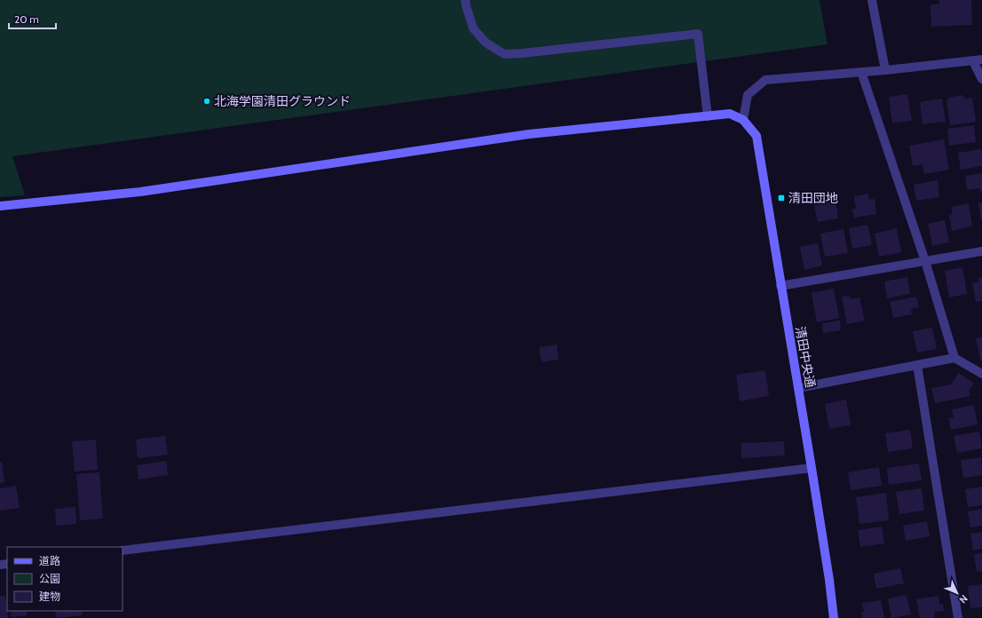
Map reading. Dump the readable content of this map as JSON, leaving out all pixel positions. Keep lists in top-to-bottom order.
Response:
{
  "streets": {
    "street": ["清田中央通"]
  },
  "places": {
    "other": ["北海学園清田グラウンド"],
    "transit": ["清田団地"]
  },
  "legend": ["道路", "公園", "建物"],
  "scale_bar": "20 m",
  "north": "bottom right"
}
